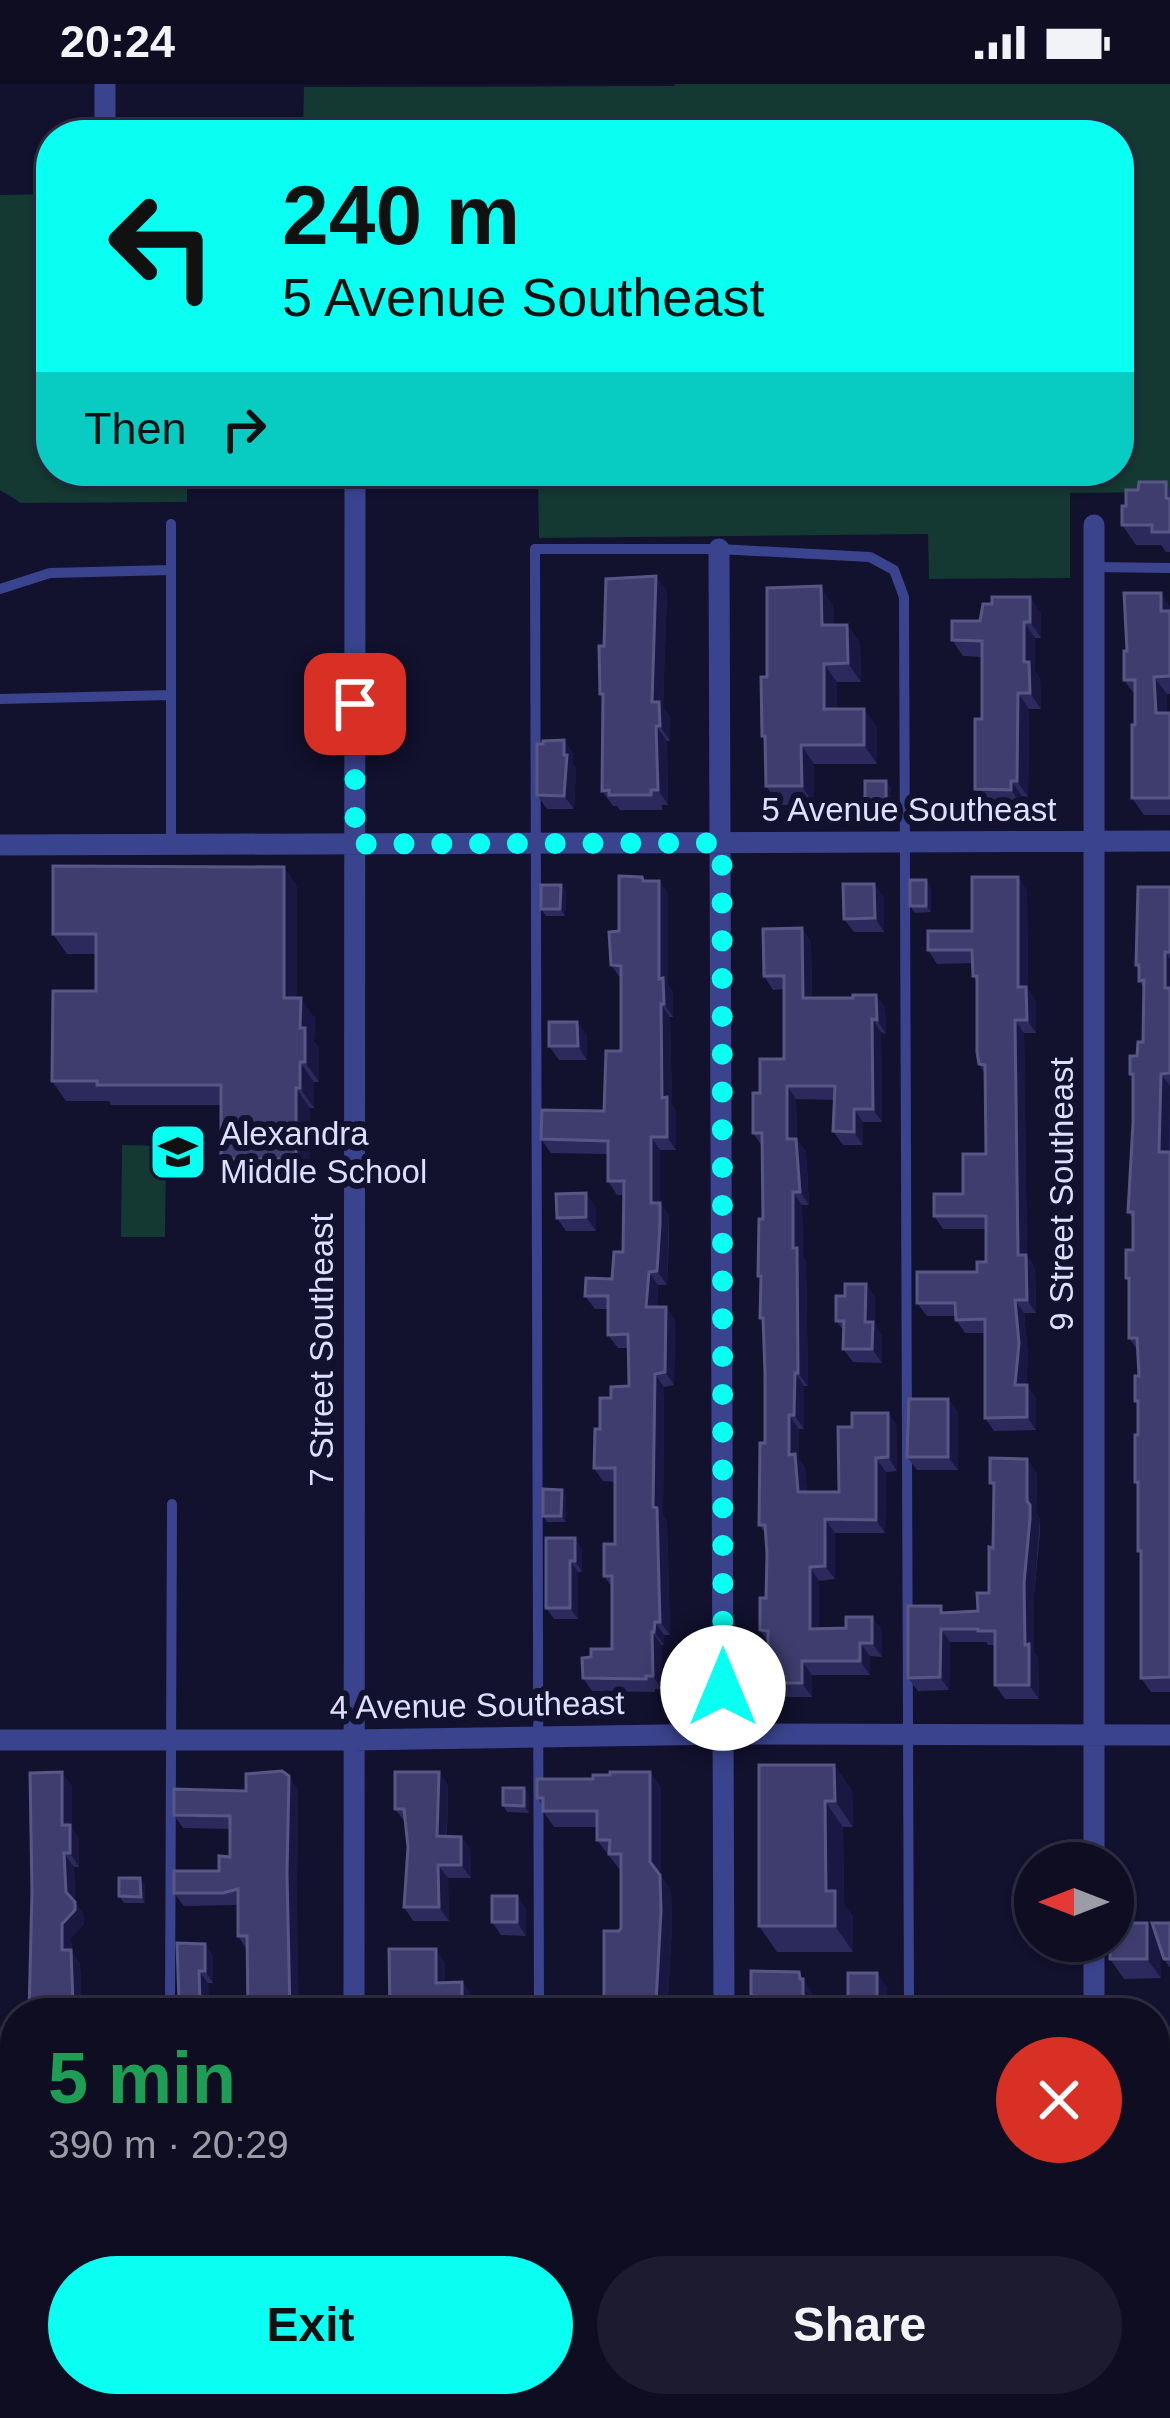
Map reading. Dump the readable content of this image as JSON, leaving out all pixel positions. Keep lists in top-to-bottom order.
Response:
{
  "streets": {
    "street": [
      "5 Avenue Southeast",
      "9 Street Southeast",
      "7 Street Southeast",
      "4 Avenue Southeast"
    ]
  },
  "crossings": [
    ["5 Avenue Southeast", "9 Street Southeast"],
    ["5 Avenue Southeast", "7 Street Southeast"],
    ["9 Street Southeast", "4 Avenue Southeast"],
    ["7 Street Southeast", "4 Avenue Southeast"]
  ],
  "places": {
    "school or university": ["Alexandra Middle School"]
  },
  "north": "left",
  "page": {
    "status": "20:24",
    "turn": ["240 m", "5 Avenue Southeast"],
    "then": "Then",
    "heading": ["5 min", "390 m · 20:29"],
    "buttons": ["Exit", "Share"]
  }
}
